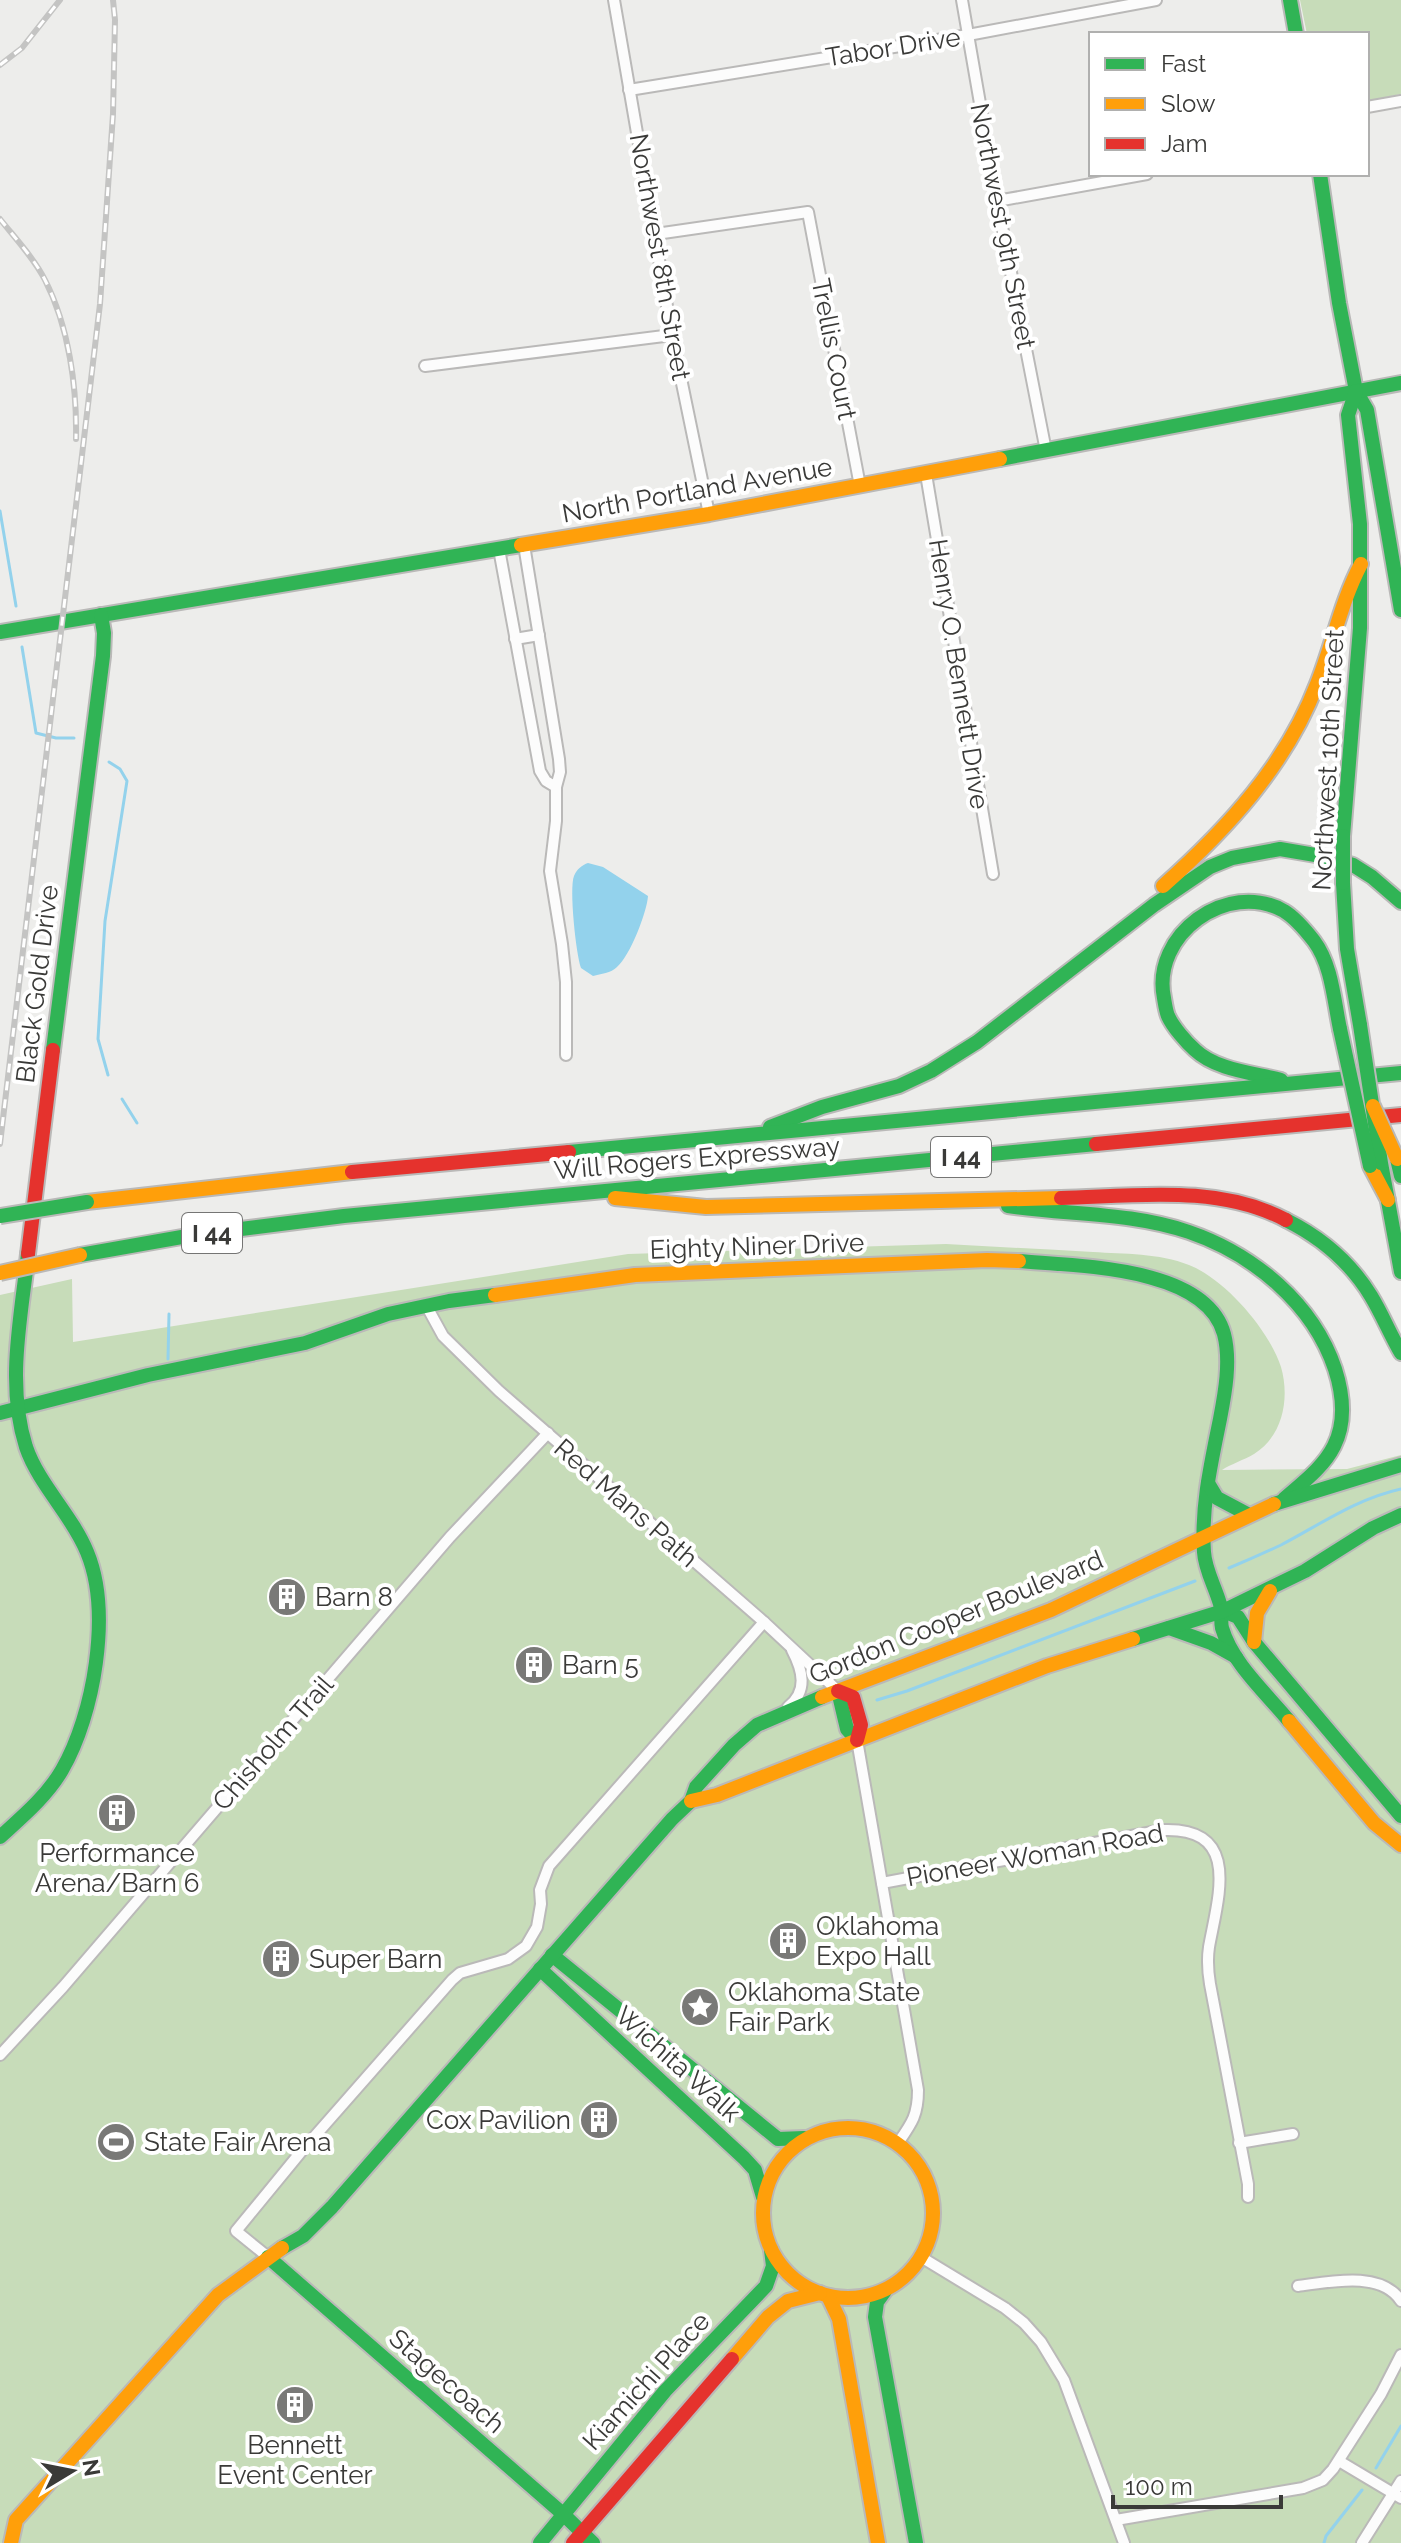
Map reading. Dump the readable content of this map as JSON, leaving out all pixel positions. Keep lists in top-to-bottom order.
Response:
{
  "streets": {
    "main road": [
      "North Portland Avenue",
      "Northwest 10th Street",
      "Black Gold Drive",
      "I 44",
      "Will Rogers Expressway",
      "Eighty Niner Drive",
      "Gordon Cooper Boulevard",
      "Wichita Walk",
      "Stagecoach",
      "Kiamichi Place"
    ],
    "street": [
      "Tabor Drive",
      "Northwest 9th Street",
      "Northwest 8th Street",
      "Trellis Court",
      "Henry O. Bennett Drive",
      "Red Mans Path",
      "Chisholm Trail",
      "Pioneer Woman Road"
    ]
  },
  "crossings": [
    ["Tabor Drive", "Northwest 9th Street"],
    ["Tabor Drive", "Northwest 8th Street"],
    ["Northwest 9th Street", "North Portland Avenue"],
    ["Northwest 8th Street", "Trellis Court"],
    ["Northwest 8th Street", "North Portland Avenue"],
    ["Trellis Court", "North Portland Avenue"],
    ["North Portland Avenue", "Henry O. Bennett Drive"],
    ["North Portland Avenue", "Northwest 10th Street"],
    ["North Portland Avenue", "Black Gold Drive"],
    ["Black Gold Drive", "Eighty Niner Drive"],
    ["Eighty Niner Drive", "Red Mans Path"],
    ["Eighty Niner Drive", "Gordon Cooper Boulevard"],
    ["Red Mans Path", "Gordon Cooper Boulevard"],
    ["Red Mans Path", "Chisholm Trail"],
    ["Gordon Cooper Boulevard", "Wichita Walk"],
    ["Gordon Cooper Boulevard", "Stagecoach"],
    ["Wichita Walk", "Kiamichi Place"],
    ["Stagecoach", "Kiamichi Place"]
  ],
  "places": {
    "building": [
      "Barn 8",
      "Barn 5",
      "Performance Arena/Barn 6",
      "Oklahoma Expo Hall",
      "Super Barn",
      "Cox Pavilion",
      "Bennett Event Center"
    ],
    "place": ["Oklahoma State Fair Park"],
    "sports": ["State Fair Arena"]
  },
  "legend": ["Fast", "Slow", "Jam"],
  "scale_bar": "100 m",
  "north": "right"
}
